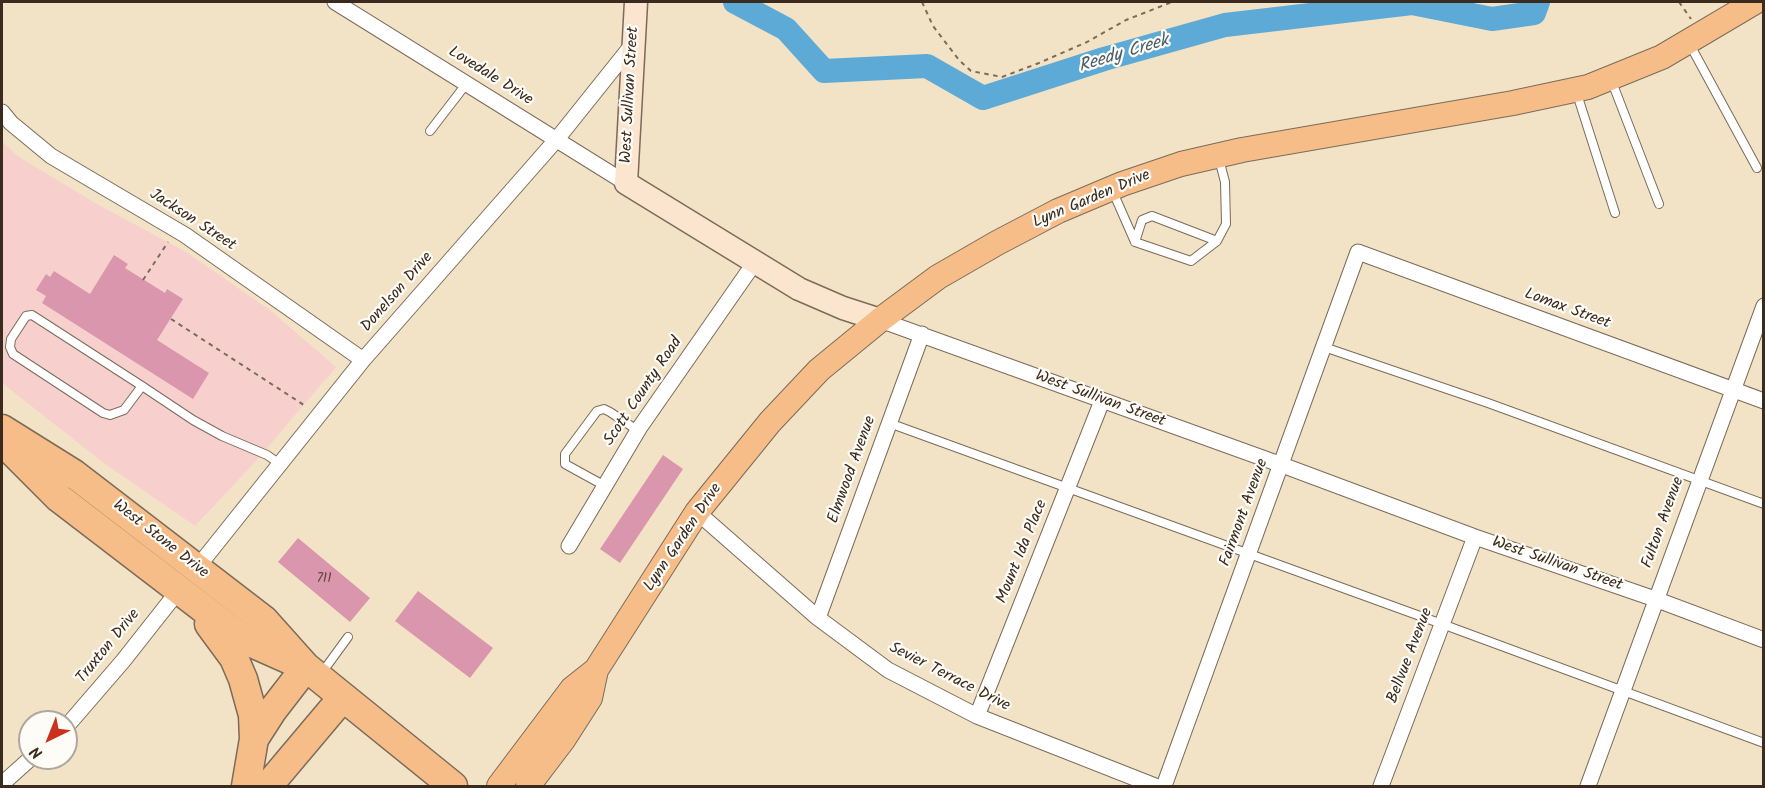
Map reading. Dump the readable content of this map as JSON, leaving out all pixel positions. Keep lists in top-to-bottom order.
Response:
{
  "streets": {
    "highway": ["West Stone Drive"],
    "main road": ["Lynn Garden Drive"],
    "street": [
      "Lovedale Drive",
      "West Sullivan Street",
      "Jackson Street",
      "Donelson Drive",
      "Lomax Street",
      "Scott County Road",
      "Elmwood Avenue",
      "Fairmont Avenue",
      "Fulton Avenue",
      "Mount Ida Place",
      "Truxton Drive",
      "Bellvue Avenue",
      "Sevier Terrace Drive"
    ]
  },
  "crossings": [
    ["Lovedale Drive", "West Sullivan Street"],
    ["Lovedale Drive", "Donelson Drive"],
    ["West Sullivan Street", "Lynn Garden Drive"],
    ["West Sullivan Street", "Donelson Drive"],
    ["West Sullivan Street", "Scott County Road"],
    ["West Sullivan Street", "Elmwood Avenue"],
    ["West Sullivan Street", "Fairmont Avenue"],
    ["West Sullivan Street", "Fulton Avenue"],
    ["West Sullivan Street", "Mount Ida Place"],
    ["West Sullivan Street", "Bellvue Avenue"],
    ["Lynn Garden Drive", "Sevier Terrace Drive"],
    ["Jackson Street", "Donelson Drive"],
    ["Donelson Drive", "West Stone Drive"],
    ["Donelson Drive", "Truxton Drive"],
    ["Lomax Street", "Fairmont Avenue"],
    ["Lomax Street", "Fulton Avenue"],
    ["Elmwood Avenue", "Sevier Terrace Drive"],
    ["West Stone Drive", "Truxton Drive"],
    ["Mount Ida Place", "Sevier Terrace Drive"]
  ],
  "water": ["Reedy Creek"],
  "house_numbers": ["711"],
  "north": "bottom left"
}
